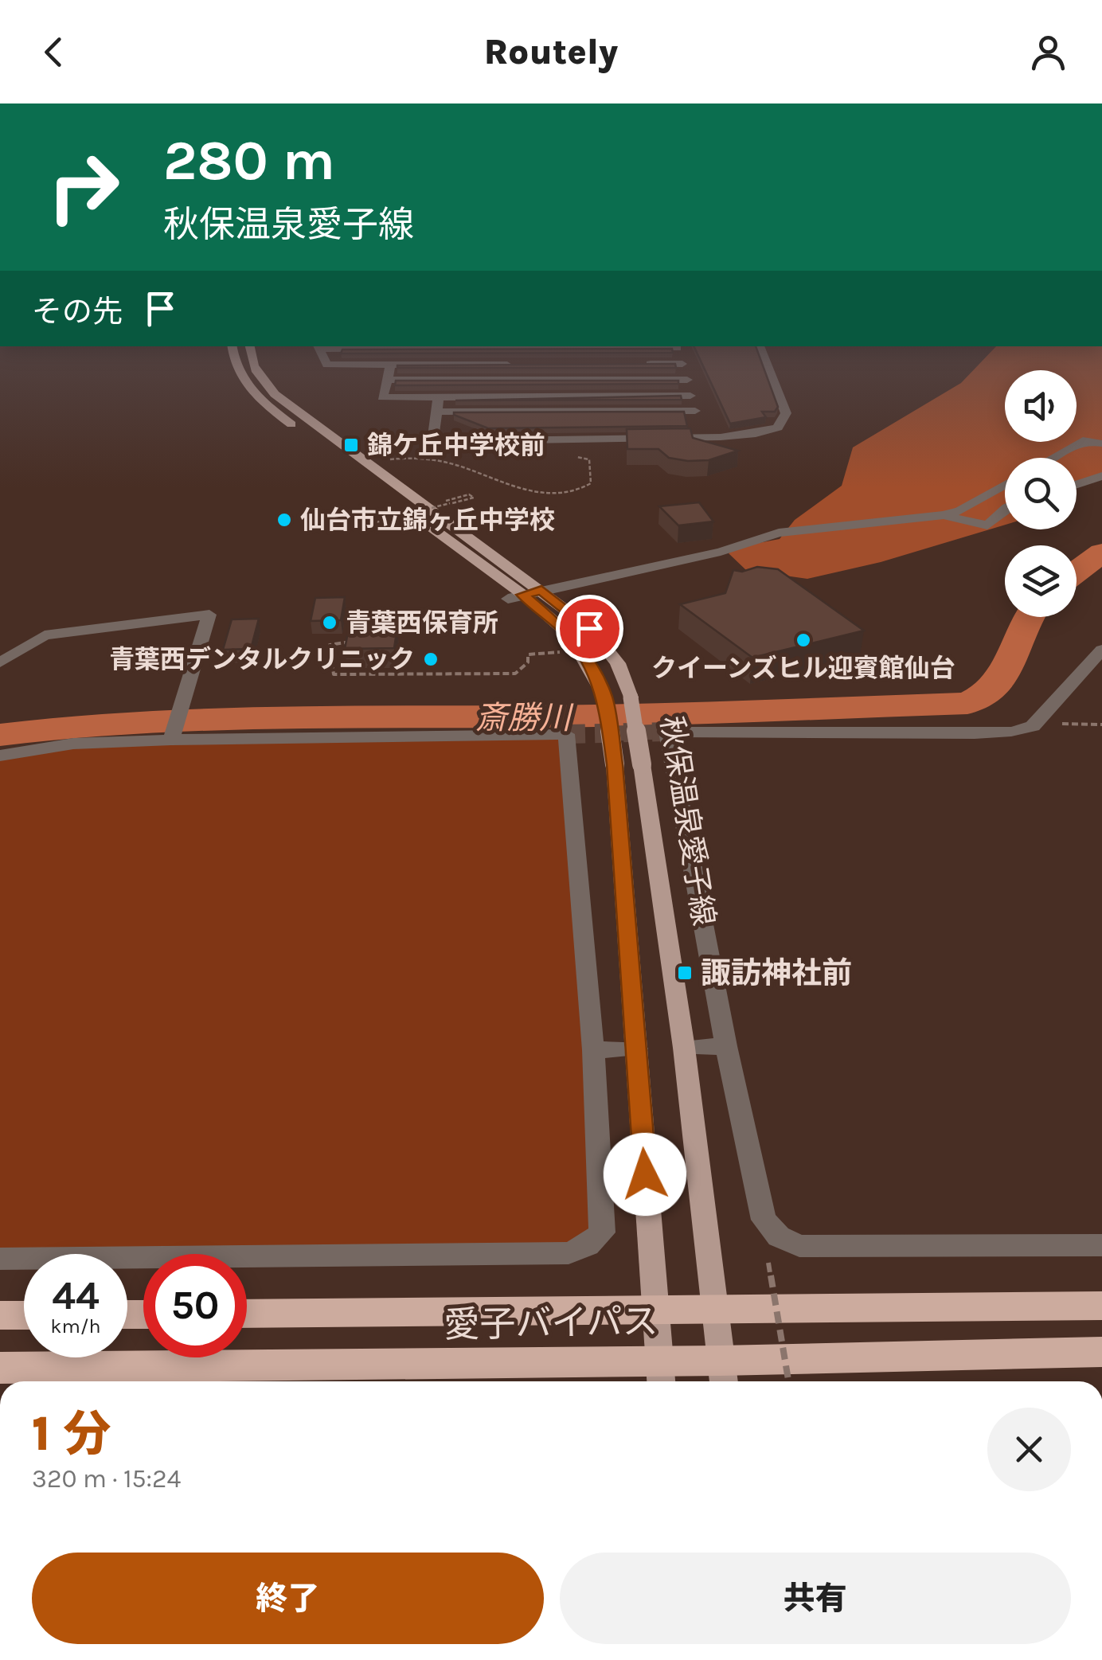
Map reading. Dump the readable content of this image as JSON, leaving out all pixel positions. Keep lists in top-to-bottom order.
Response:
{
  "streets": {
    "highway": ["愛子バイパス"],
    "main road": ["秋保温泉愛子線"]
  },
  "crossings": [
    ["秋保温泉愛子線", "愛子バイパス"]
  ],
  "water": ["斎勝川"],
  "places": {
    "transit": ["錦ケ丘中学校前", "諏訪神社前"],
    "other": [
      "仙台市立錦ヶ丘中学校",
      "青葉西保育所",
      "クイーンズヒル迎賓館仙台",
      "青葉西デンタルクリニック"
    ]
  },
  "page": {
    "header": "Routely",
    "turn": ["280 m", "秋保温泉愛子線"],
    "then": "その先",
    "speed": "44 km/h",
    "limit": "50",
    "heading": ["1 分", "320 m · 15:24"],
    "buttons": ["終了", "共有"]
  }
}
